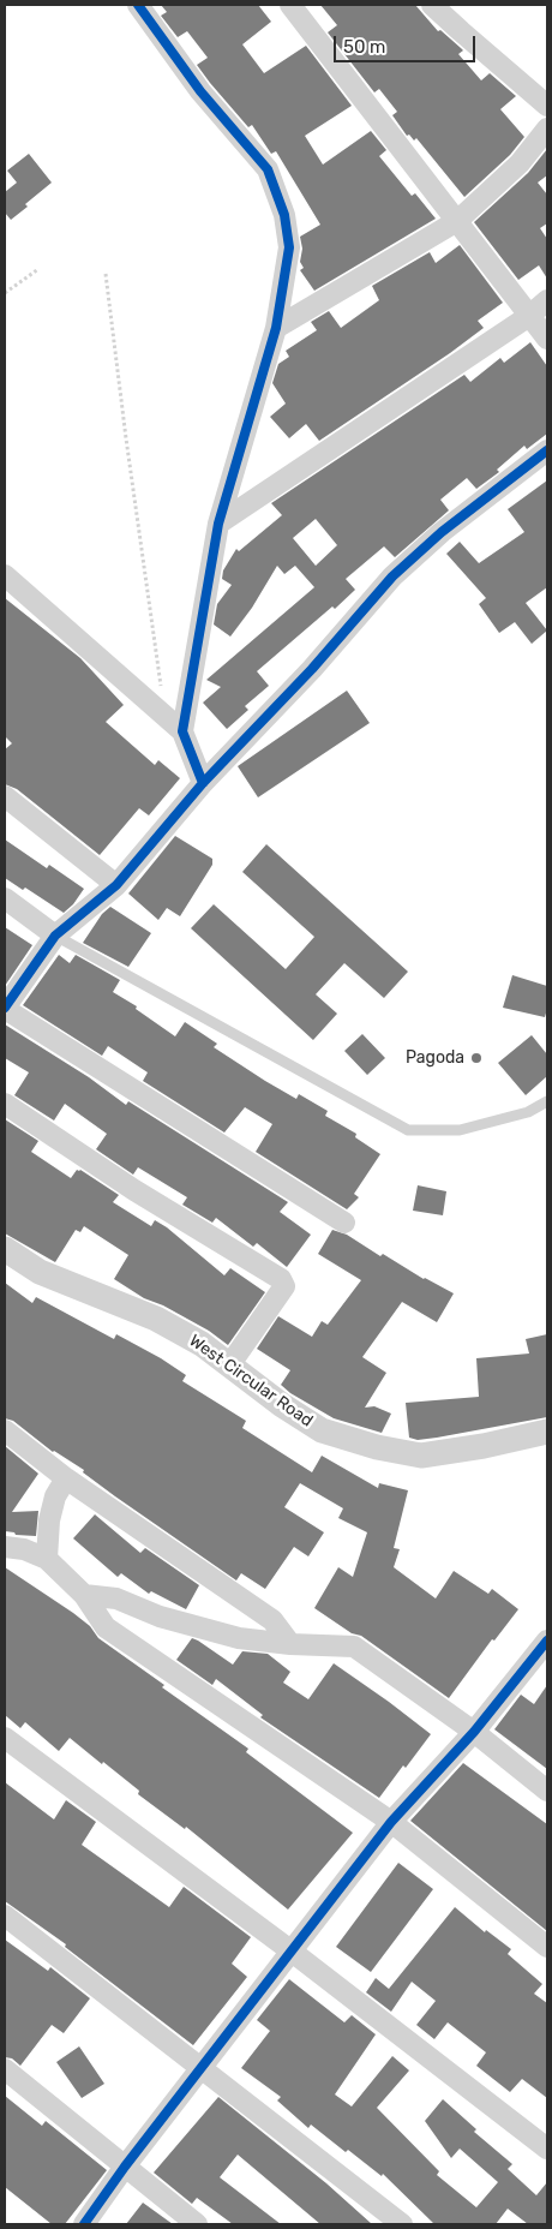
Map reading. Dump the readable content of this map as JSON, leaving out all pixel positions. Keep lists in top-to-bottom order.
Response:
{
  "streets": {
    "street": ["West Circular Road"]
  },
  "places": ["Pagoda"],
  "scale_bar": "50 m"
}
